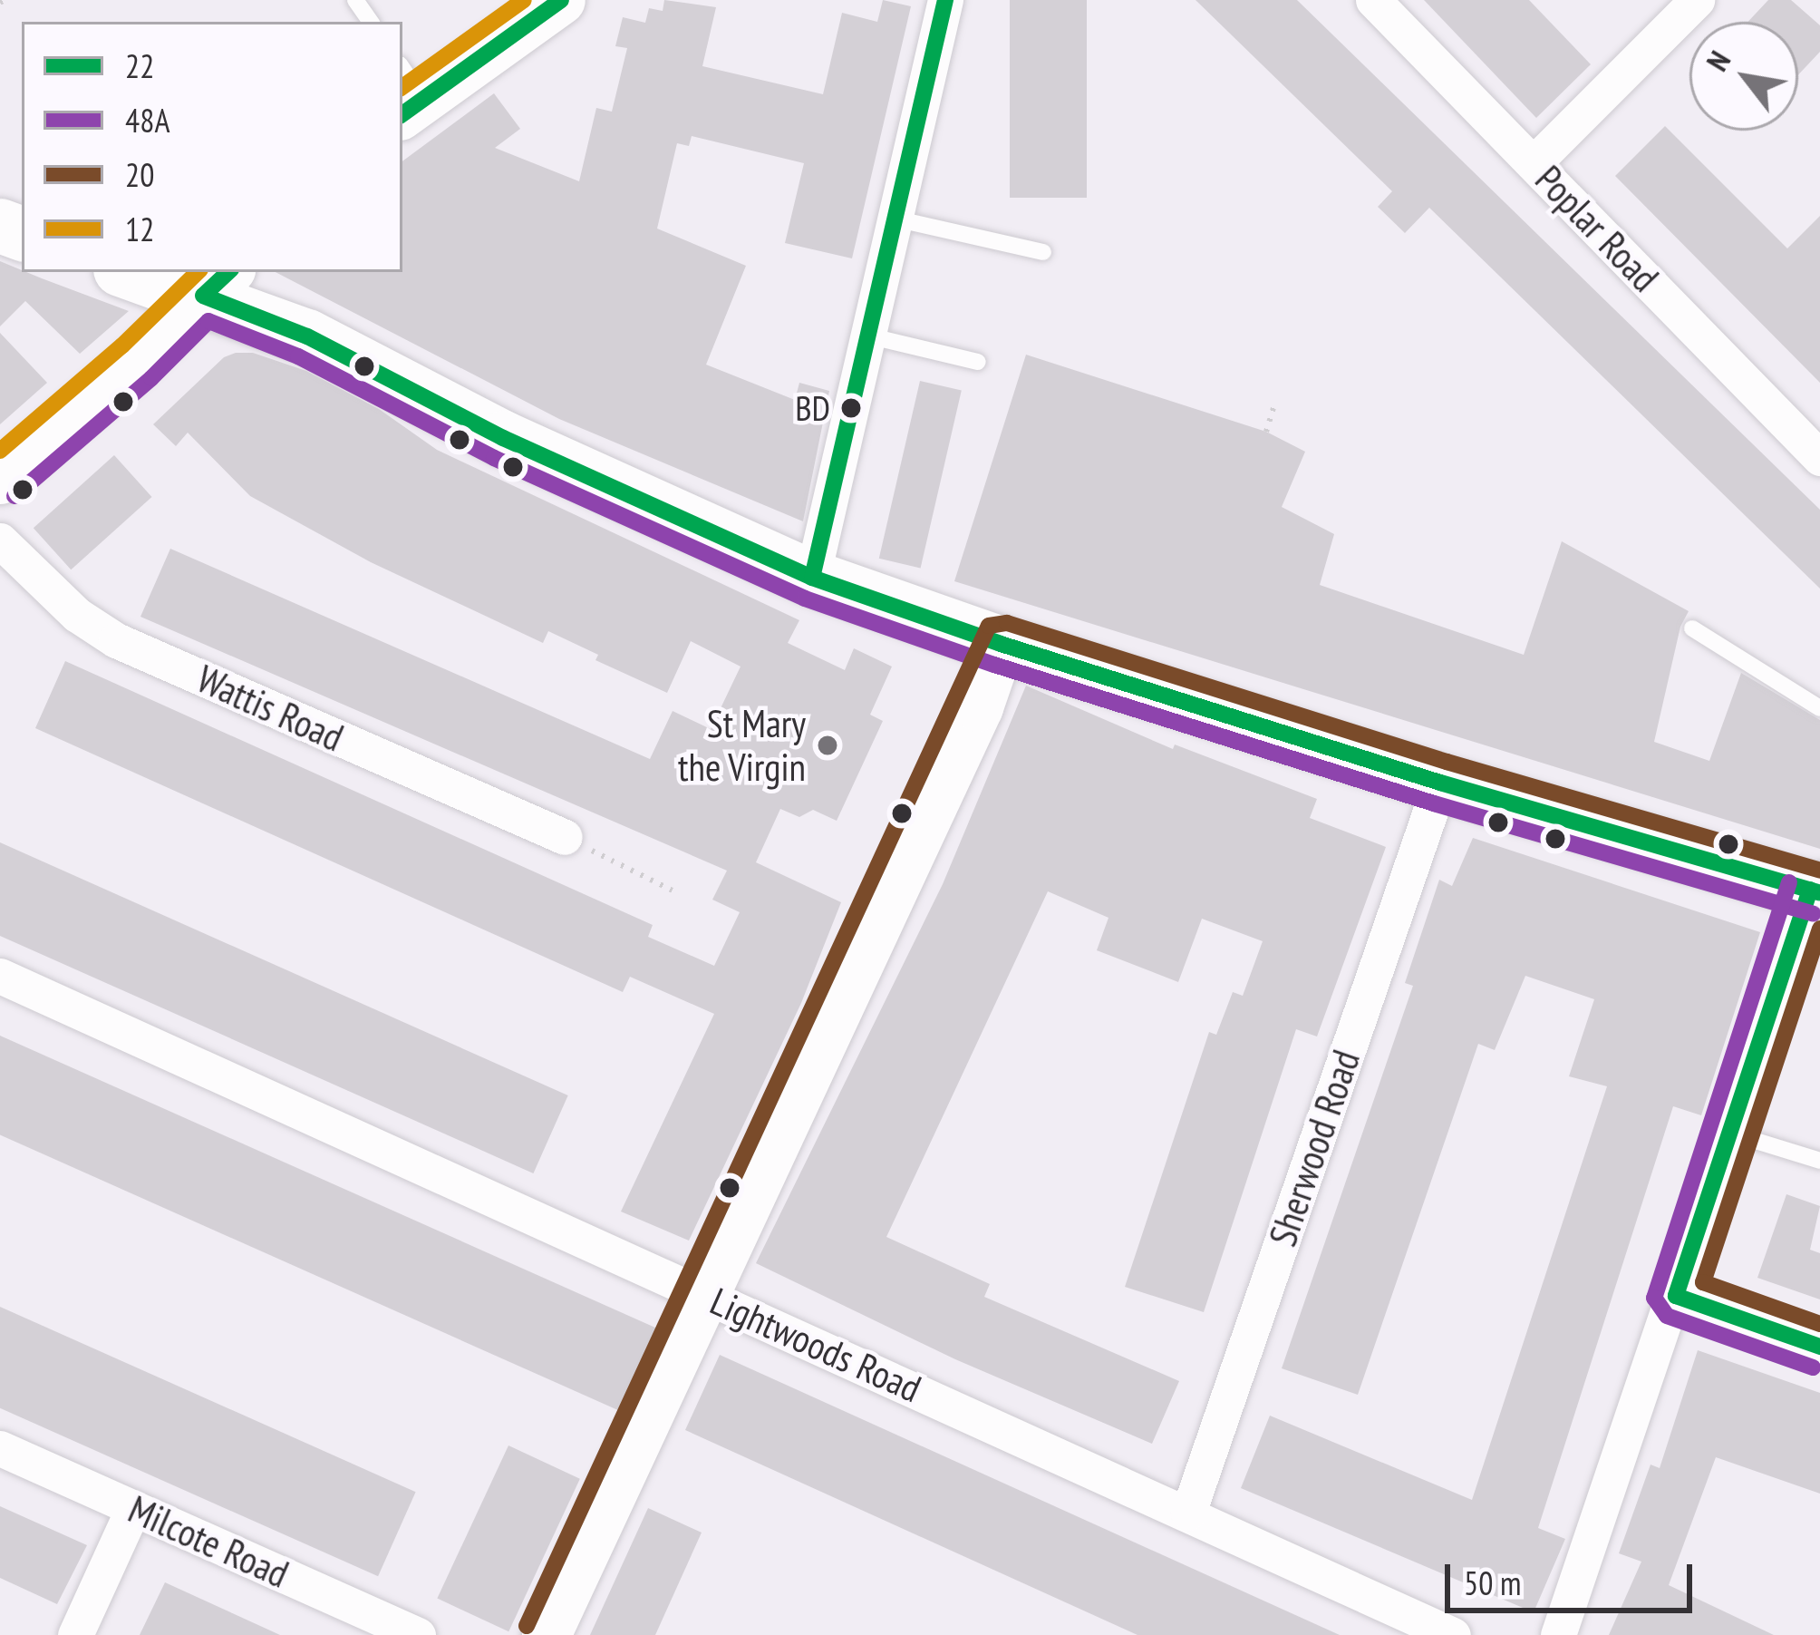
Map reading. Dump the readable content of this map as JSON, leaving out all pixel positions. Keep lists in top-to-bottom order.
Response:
{
  "streets": {
    "street": [
      "Poplar Road",
      "Wattis Road",
      "Sherwood Road",
      "Lightwoods Road",
      "Milcote Road"
    ]
  },
  "crossings": [
    ["Sherwood Road", "Lightwoods Road"]
  ],
  "places": ["BD", "St Mary the Virgin"],
  "lines": [
    "transit line 22",
    "transit line 12",
    "transit line 48A",
    "transit line 20"
  ],
  "legend": [
    "22",
    "48A",
    "20",
    "12"
  ],
  "scale_bar": "50 m",
  "north": "top left"
}
